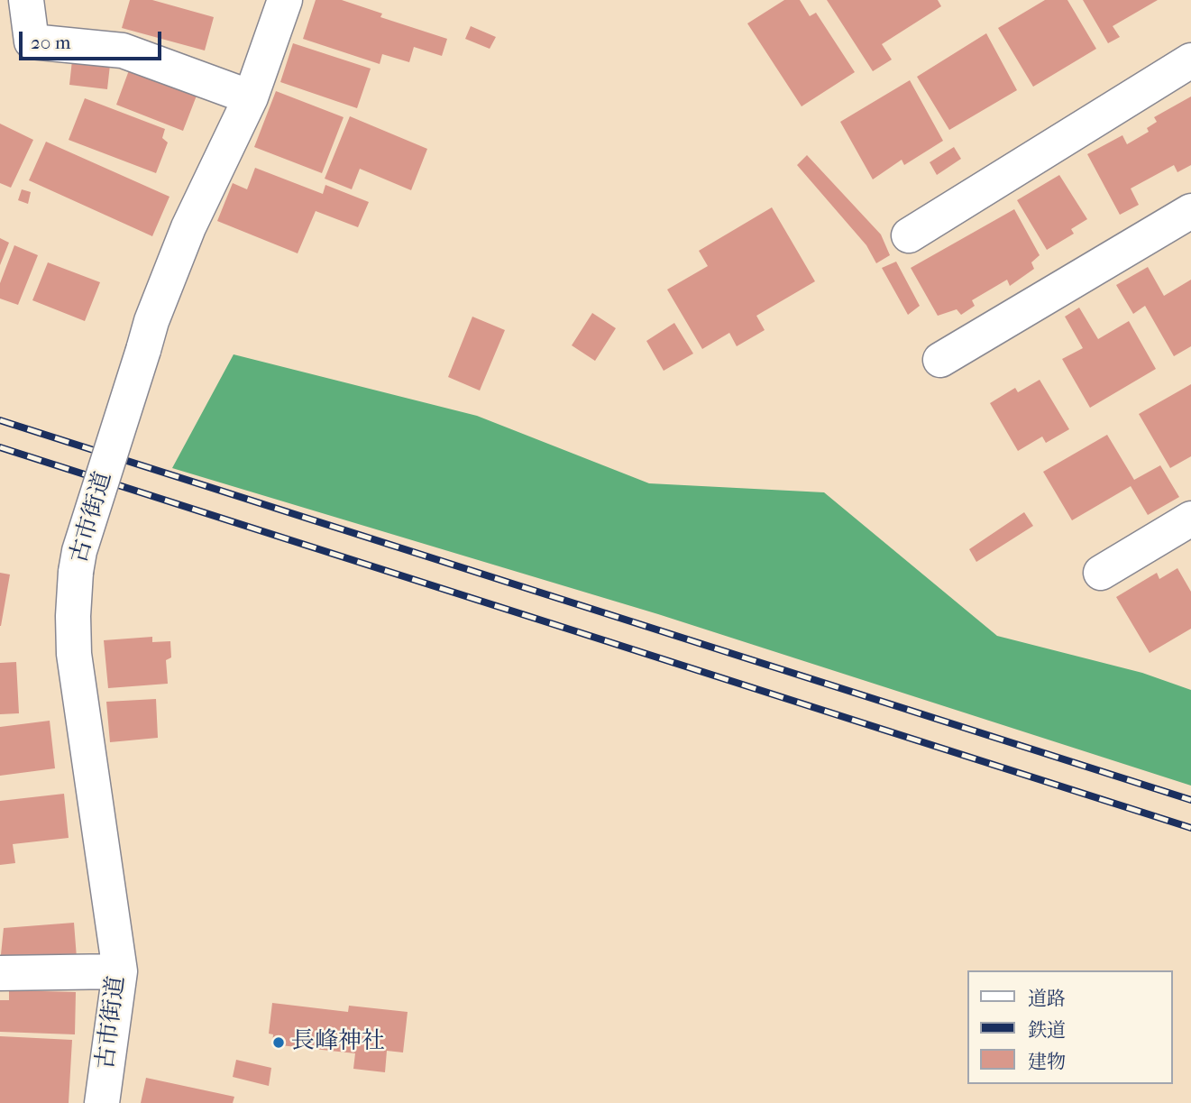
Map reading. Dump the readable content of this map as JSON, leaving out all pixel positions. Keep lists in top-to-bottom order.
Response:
{
  "streets": {
    "street": ["古市街道"]
  },
  "places": ["長峰神社"],
  "legend": ["道路", "鉄道", "建物"],
  "scale_bar": "20 m"
}
